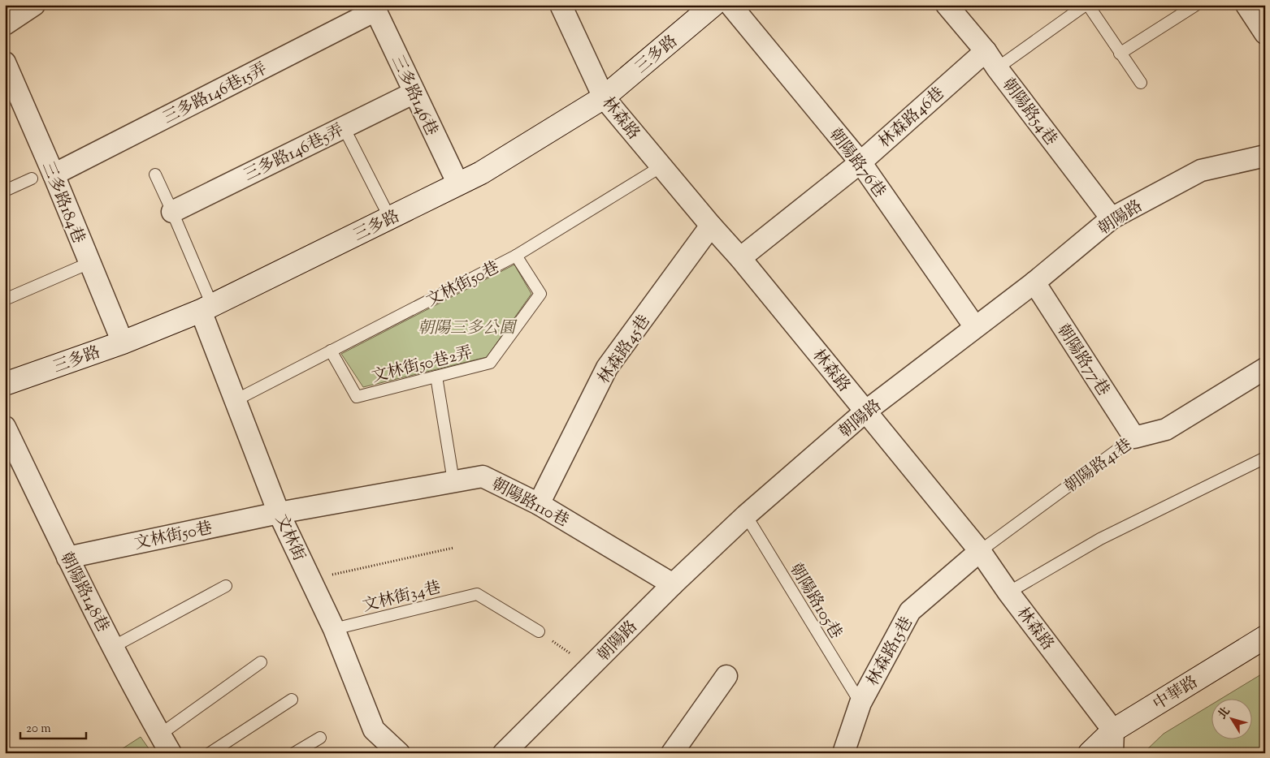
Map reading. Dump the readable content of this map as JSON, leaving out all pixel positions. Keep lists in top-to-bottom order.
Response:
{
  "streets": {
    "street": [
      "三多路",
      "三多路146巷15弄",
      "三多路146巷",
      "朝陽路54巷",
      "林森路46巷",
      "林森路",
      "三多路146巷5弄",
      "朝陽路76巷",
      "三多路184巷",
      "朝陽路",
      "文林街50巷",
      "林森路45巷",
      "朝陽路77巷",
      "朝陽路41巷",
      "朝陽路110巷",
      "文林街",
      "朝陽路148巷",
      "林森路15巷",
      "中華路"
    ],
    "lane": ["文林街50巷2弄", "文林街34巷", "朝陽路105巷"]
  },
  "crossings": [
    ["三多路", "三多路146巷"],
    ["三多路", "林森路"],
    ["三多路", "三多路184巷"],
    ["三多路", "文林街"],
    ["三多路146巷15弄", "三多路146巷"],
    ["三多路146巷15弄", "三多路184巷"],
    ["三多路146巷", "三多路146巷5弄"],
    ["朝陽路54巷", "林森路46巷"],
    ["朝陽路54巷", "朝陽路"],
    ["林森路46巷", "林森路"],
    ["林森路46巷", "朝陽路76巷"],
    ["林森路", "朝陽路"],
    ["林森路", "文林街50巷"],
    ["林森路", "林森路45巷"],
    ["林森路", "朝陽路41巷"],
    ["林森路", "林森路15巷"],
    ["林森路", "中華路"],
    ["朝陽路76巷", "朝陽路"],
    ["朝陽路", "朝陽路77巷"],
    ["朝陽路", "朝陽路110巷"],
    ["朝陽路", "朝陽路105巷"],
    ["文林街50巷", "文林街50巷2弄"],
    ["文林街50巷", "朝陽路110巷"],
    ["文林街50巷", "文林街"],
    ["文林街50巷", "朝陽路148巷"],
    ["林森路45巷", "朝陽路110巷"],
    ["朝陽路77巷", "朝陽路41巷"],
    ["朝陽路41巷", "林森路15巷"],
    ["朝陽路110巷", "文林街"],
    ["文林街", "文林街34巷"],
    ["朝陽路105巷", "林森路15巷"]
  ],
  "parks": ["朝陽三多公園"],
  "scale_bar": "20 m",
  "north": "top left"
}
